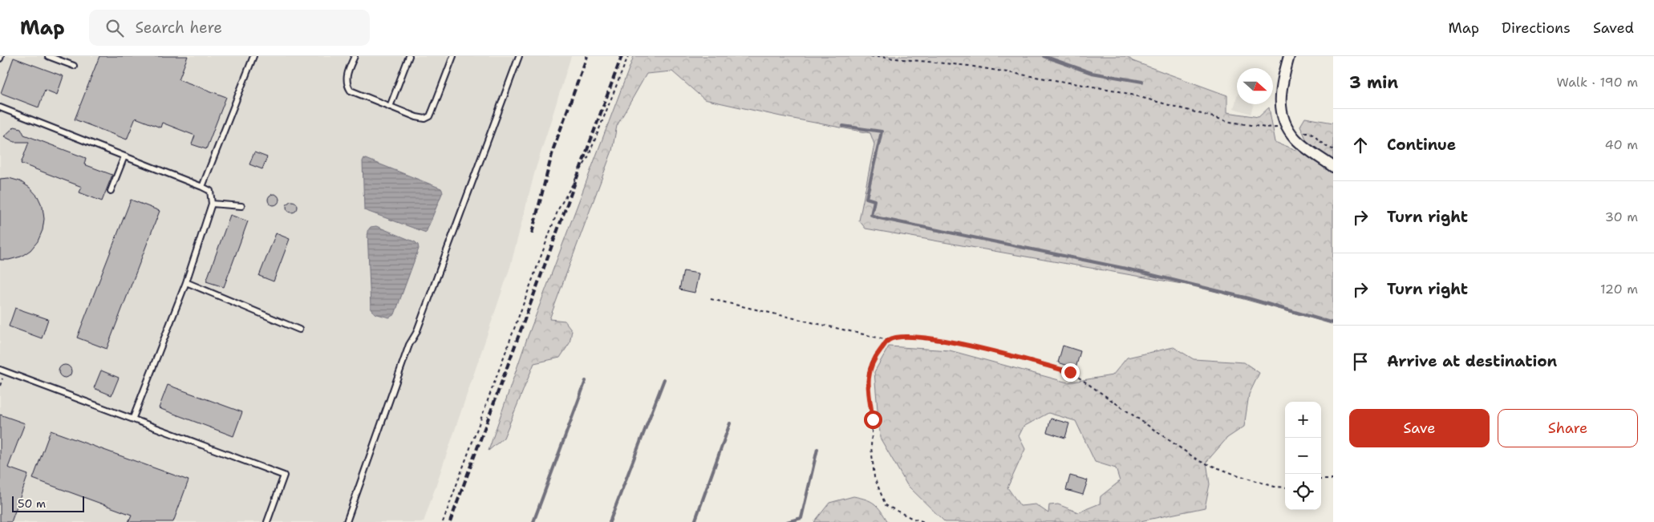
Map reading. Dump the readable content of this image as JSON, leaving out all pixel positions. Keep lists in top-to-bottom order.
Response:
{
  "scale_bar": "50 m",
  "north": "right",
  "page": {
    "header": "Map",
    "search": "Search here",
    "nav": ["Map", "Directions", "Saved"],
    "heading": ["3 min", "Walk · 190 m"],
    "list": [
      ["Continue", "40 m"],
      ["Turn right", "30 m"],
      ["Turn right", "120 m"],
      "Arrive at destination"
    ],
    "buttons": ["Save", "Share"],
    "map_buttons": ["+", "−"],
    "scale": "50 m"
  }
}
